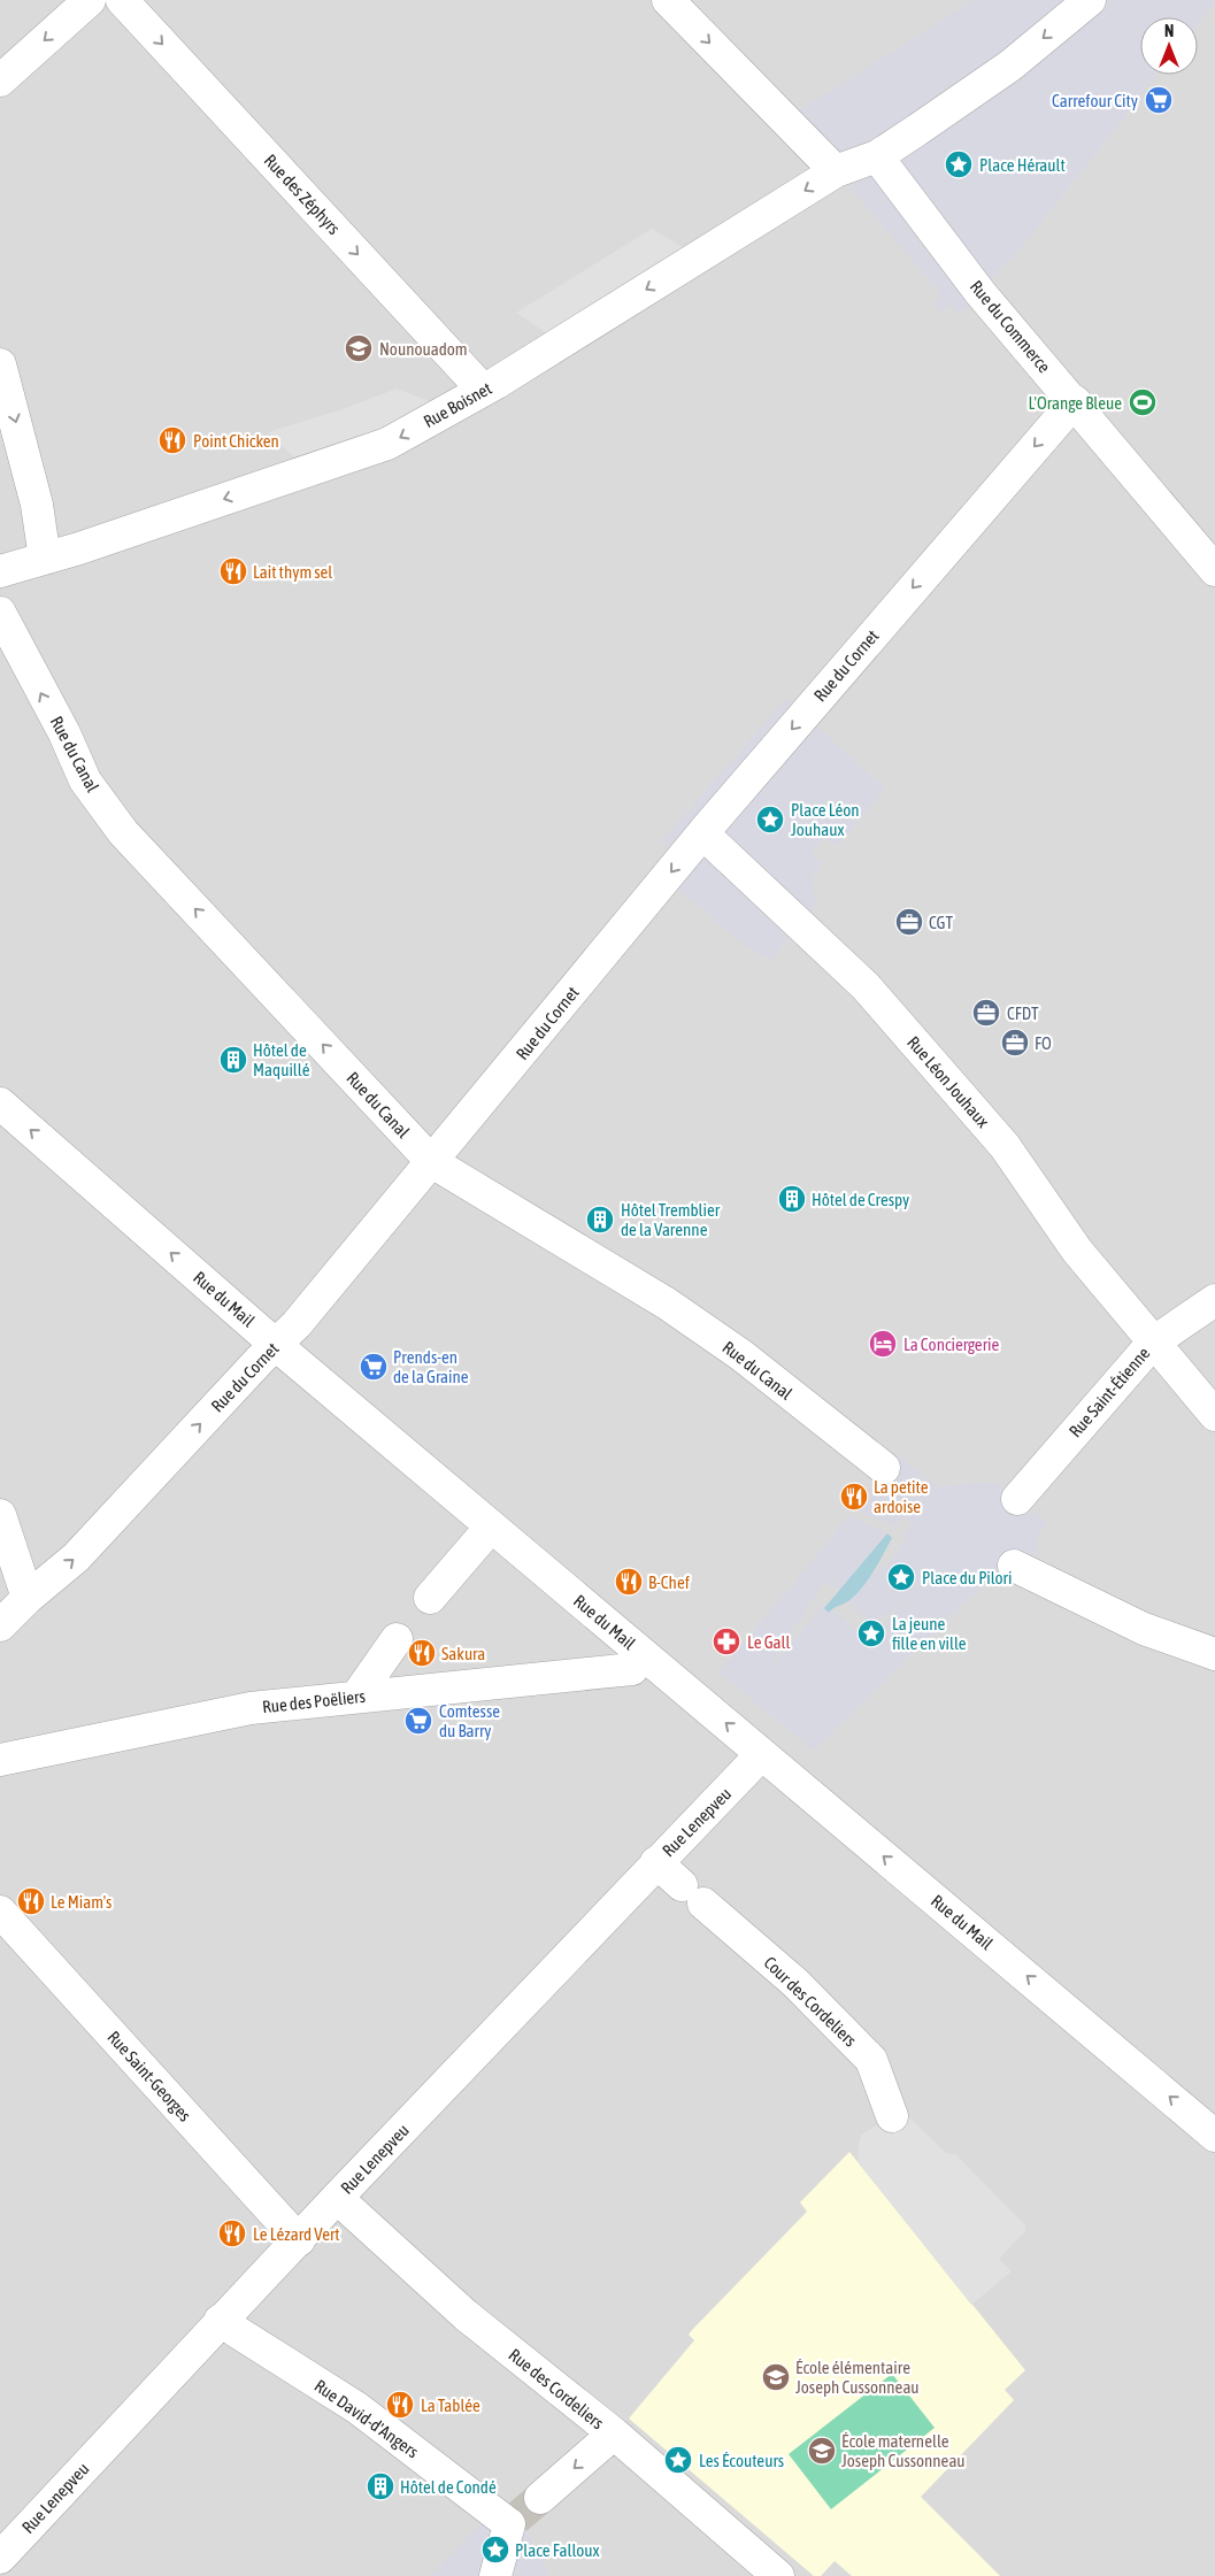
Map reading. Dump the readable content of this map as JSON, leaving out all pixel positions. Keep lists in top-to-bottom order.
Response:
{
  "streets": {
    "street": [
      "Rue des Zéphyrs",
      "Rue du Commerce",
      "Rue Boisnet",
      "Rue du Cornet",
      "Rue du Canal",
      "Rue Léon Jouhaux",
      "Rue du Mail",
      "Rue Saint-Étienne",
      "Rue des Poëliers",
      "Rue Lenepveu",
      "Cour des Cordeliers",
      "Rue Saint-Georges",
      "Rue des Cordeliers",
      "Rue David-d'Angers"
    ]
  },
  "crossings": [
    ["Rue des Zéphyrs", "Rue Boisnet"],
    ["Rue du Commerce", "Rue Boisnet"],
    ["Rue du Commerce", "Rue du Cornet"],
    ["Rue du Cornet", "Rue du Canal"],
    ["Rue du Cornet", "Rue du Mail"],
    ["Rue Léon Jouhaux", "Rue Saint-Étienne"],
    ["Rue Lenepveu", "Cour des Cordeliers"],
    ["Rue Lenepveu", "Rue Saint-Georges"],
    ["Rue Lenepveu", "Rue des Cordeliers"],
    ["Rue Lenepveu", "Rue David-d'Angers"]
  ],
  "one_way": [
    "Rue des Zéphyrs",
    "Rue Boisnet",
    "Rue du Canal",
    "Rue du Mail"
  ],
  "places": {
    "supermarket": ["Carrefour City", "Prends-en de la Graine", "Comtesse du Barry"],
    "place": [
      "Place Hérault",
      "Place Léon Jouhaux",
      "Place du Pilori",
      "La jeune fille en ville",
      "Les Écouteurs",
      "Place Falloux"
    ],
    "school or university": ["Nounouadom", "École élémentaire Joseph Cussonneau", "École maternelle Joseph Cussonneau"],
    "sports": ["L'Orange Bleue"],
    "restaurant": [
      "Point Chicken",
      "Lait thym sel",
      "La petite ardoise",
      "B-Chef",
      "Sakura",
      "Le Miam's",
      "Le Lézard Vert",
      "La Tablée"
    ],
    "office": ["CGT", "CFDT", "FO"],
    "building": [
      "Hôtel de Maquillé",
      "Hôtel de Crespy",
      "Hôtel Tremblier de la Varenne",
      "Hôtel de Condé"
    ],
    "hotel": ["La Conciergerie"],
    "pharmacy": ["Le Gall"]
  },
  "north": "top"
}
